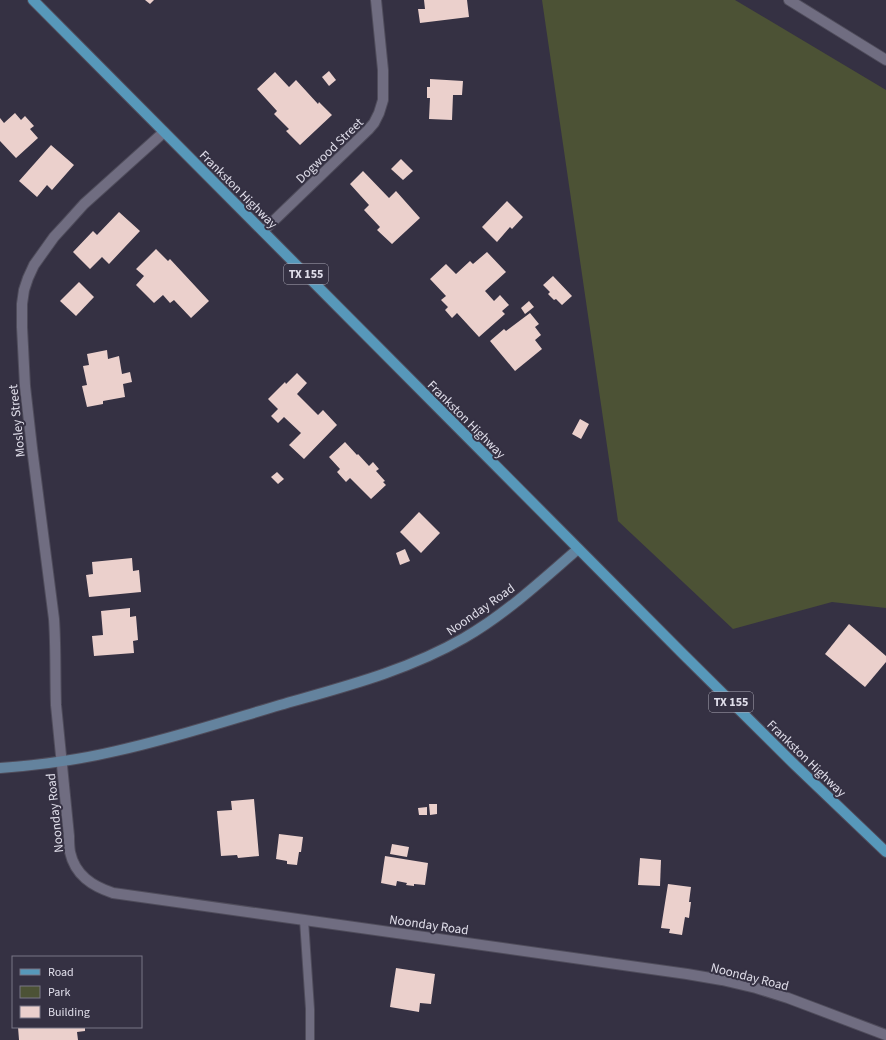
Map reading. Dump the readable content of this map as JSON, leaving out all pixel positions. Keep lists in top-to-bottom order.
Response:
{
  "streets": {
    "main road": ["Frankston Highway", "TX 155"],
    "street": ["Dogwood Street", "Mosley Street", "Noonday Road"]
  },
  "crossings": [
    ["Dogwood Street", "Frankston Highway"],
    ["Frankston Highway", "Mosley Street"],
    ["Frankston Highway", "Noonday Road"],
    ["Mosley Street", "Noonday Road"]
  ],
  "legend": ["Road", "Park", "Building"]
}
